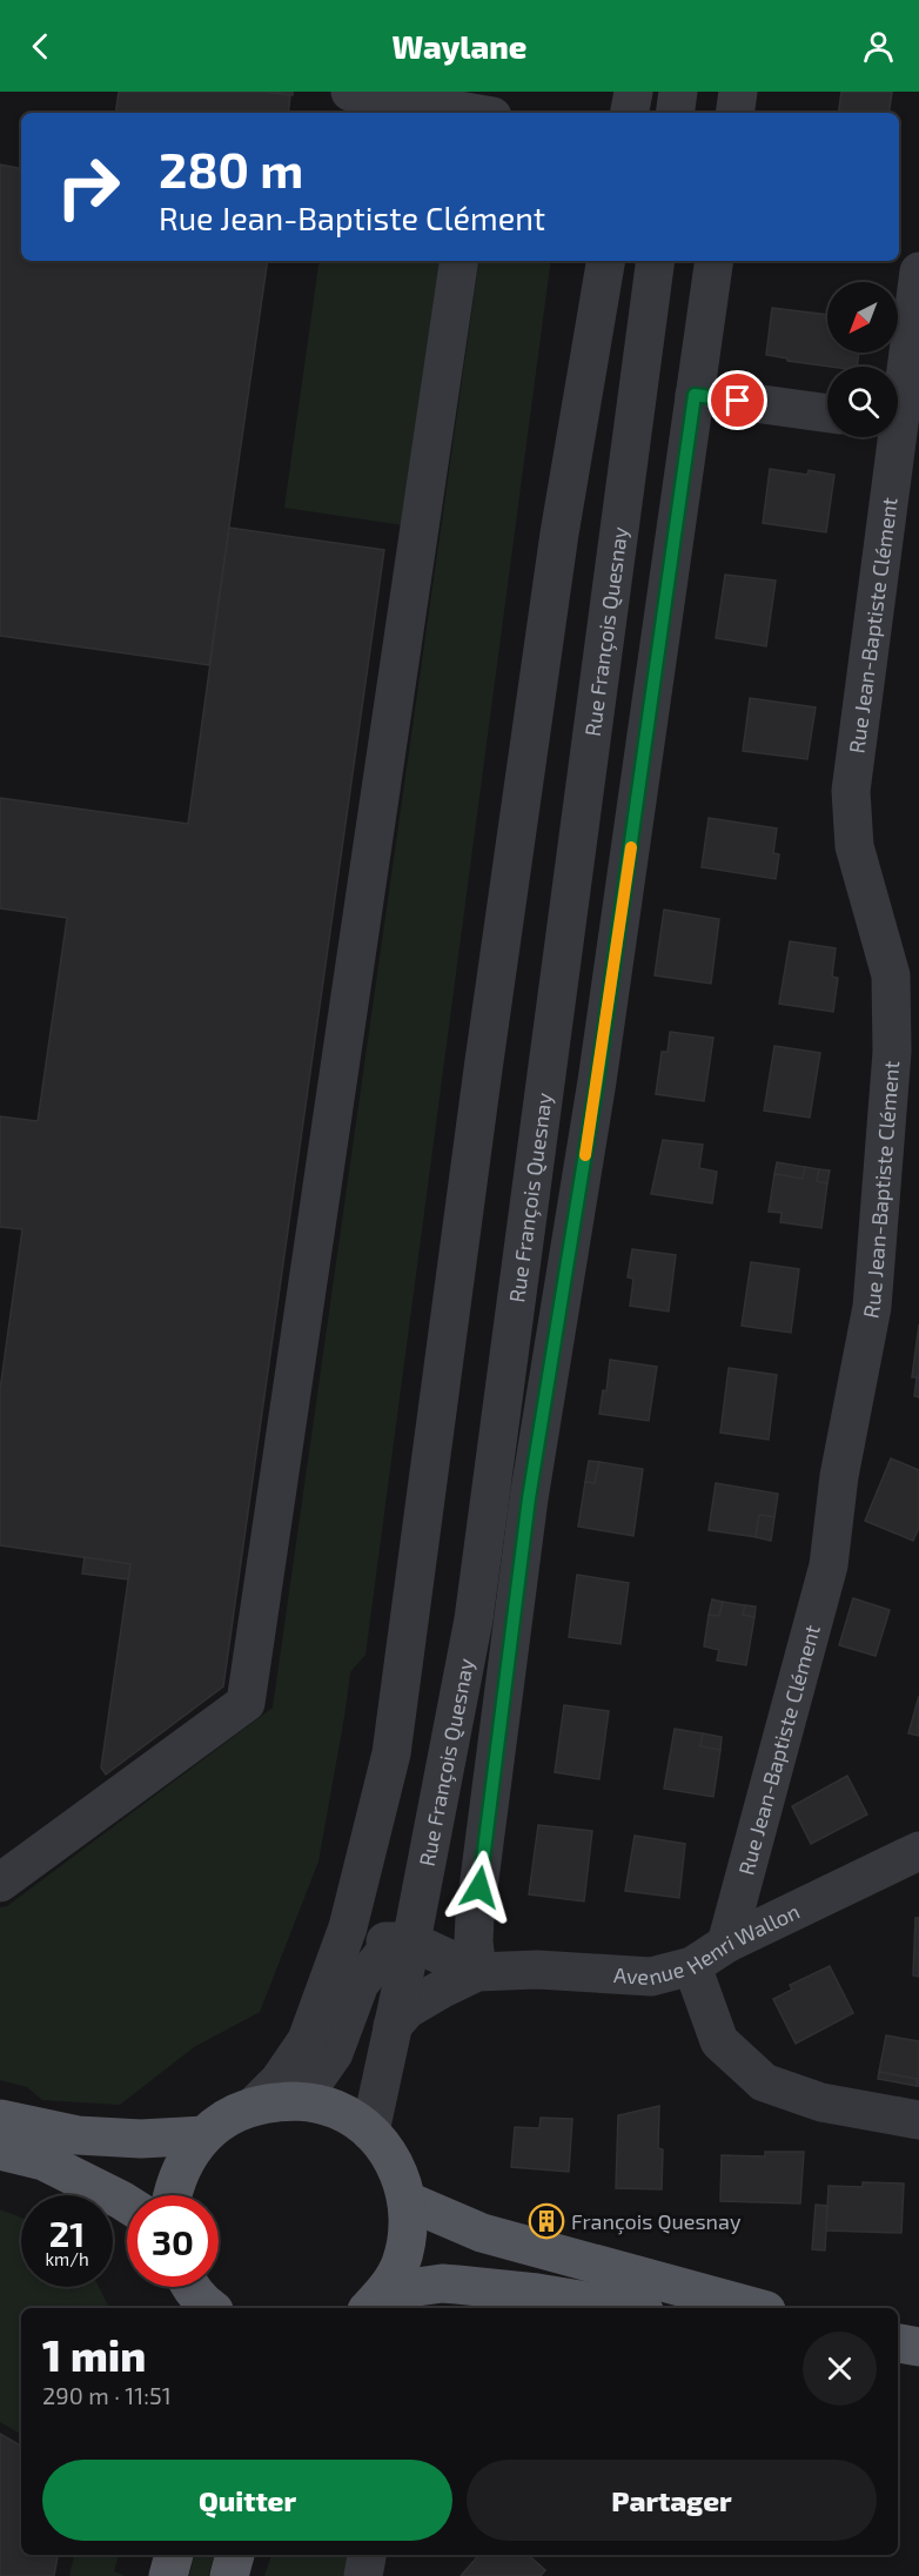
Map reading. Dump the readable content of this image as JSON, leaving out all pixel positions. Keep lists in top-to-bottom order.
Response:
{
  "streets": {
    "street": ["Rue Jean-Baptiste Clément", "Rue François Quesnay", "Avenue Henri Wallon"]
  },
  "crossings": [
    ["Rue Jean-Baptiste Clément", "Avenue Henri Wallon"]
  ],
  "places": {
    "building": ["François Quesnay"]
  },
  "north": "bottom left",
  "page": {
    "header": "Waylane",
    "turn": ["280 m", "Rue Jean-Baptiste Clément"],
    "speed": "21 km/h",
    "limit": "30",
    "heading": ["1 min", "290 m · 11:51"],
    "buttons": ["Quitter", "Partager"]
  }
}
